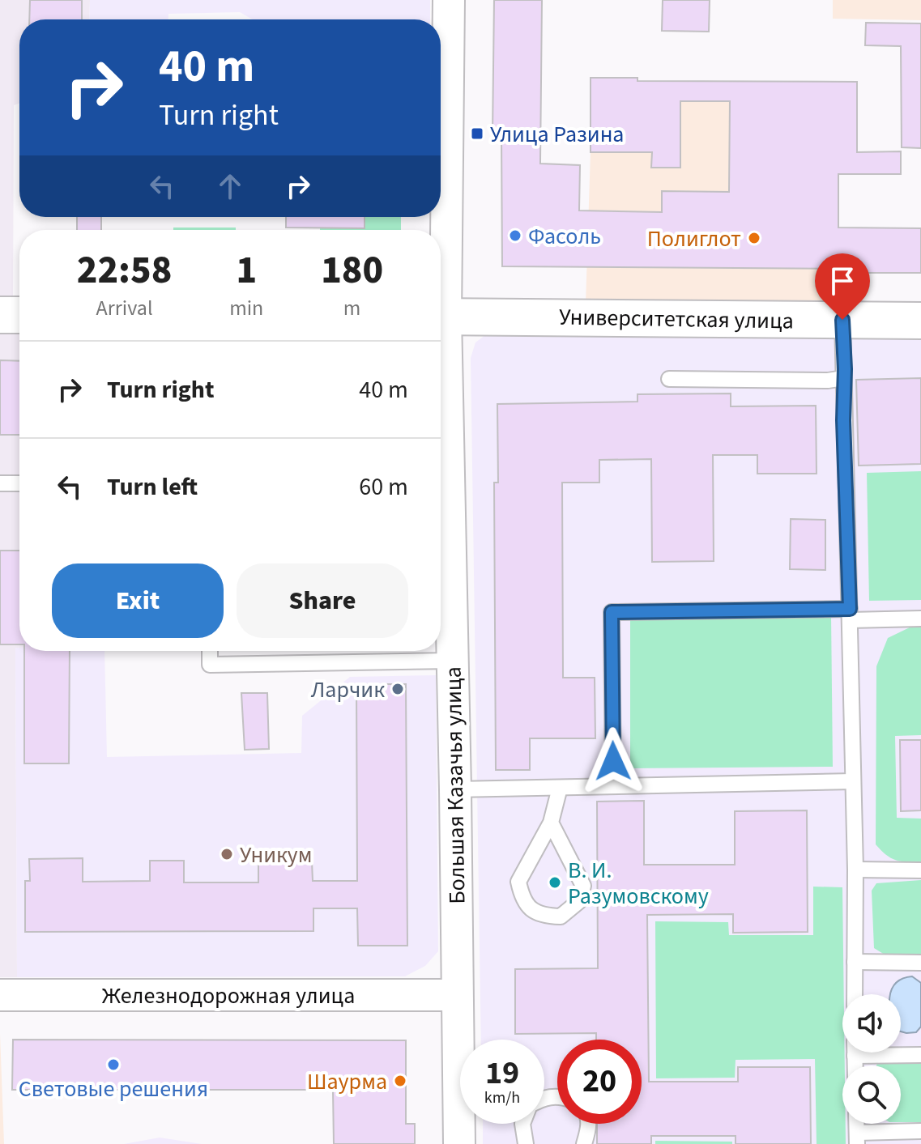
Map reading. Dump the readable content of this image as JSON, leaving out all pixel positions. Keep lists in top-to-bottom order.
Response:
{
  "streets": {
    "main road": ["Университетская улица"],
    "street": ["Большая Казачья улица", "Железнодорожная улица"]
  },
  "crossings": [
    ["Большая Казачья улица", "Железнодорожная улица"]
  ],
  "places": {
    "transit": ["Улица Разина"],
    "other": [
      "Фасоль",
      "Полиглот",
      "Ларчик",
      "Уникум",
      "В. И. Разумовскому",
      "Световые решения",
      "Шаурма"
    ]
  },
  "page": {
    "turn": ["40 m", "Turn right"],
    "eta": [
      "22:58",
      "Arrival",
      "1",
      "min",
      "180",
      "m"
    ],
    "list": [
      {
        "name": "Turn right",
        "value": "40 m"
      },
      {
        "name": "Turn left",
        "value": "60 m"
      }
    ],
    "buttons": ["Exit", "Share"],
    "speed": "19 km/h",
    "limit": "20"
  }
}
